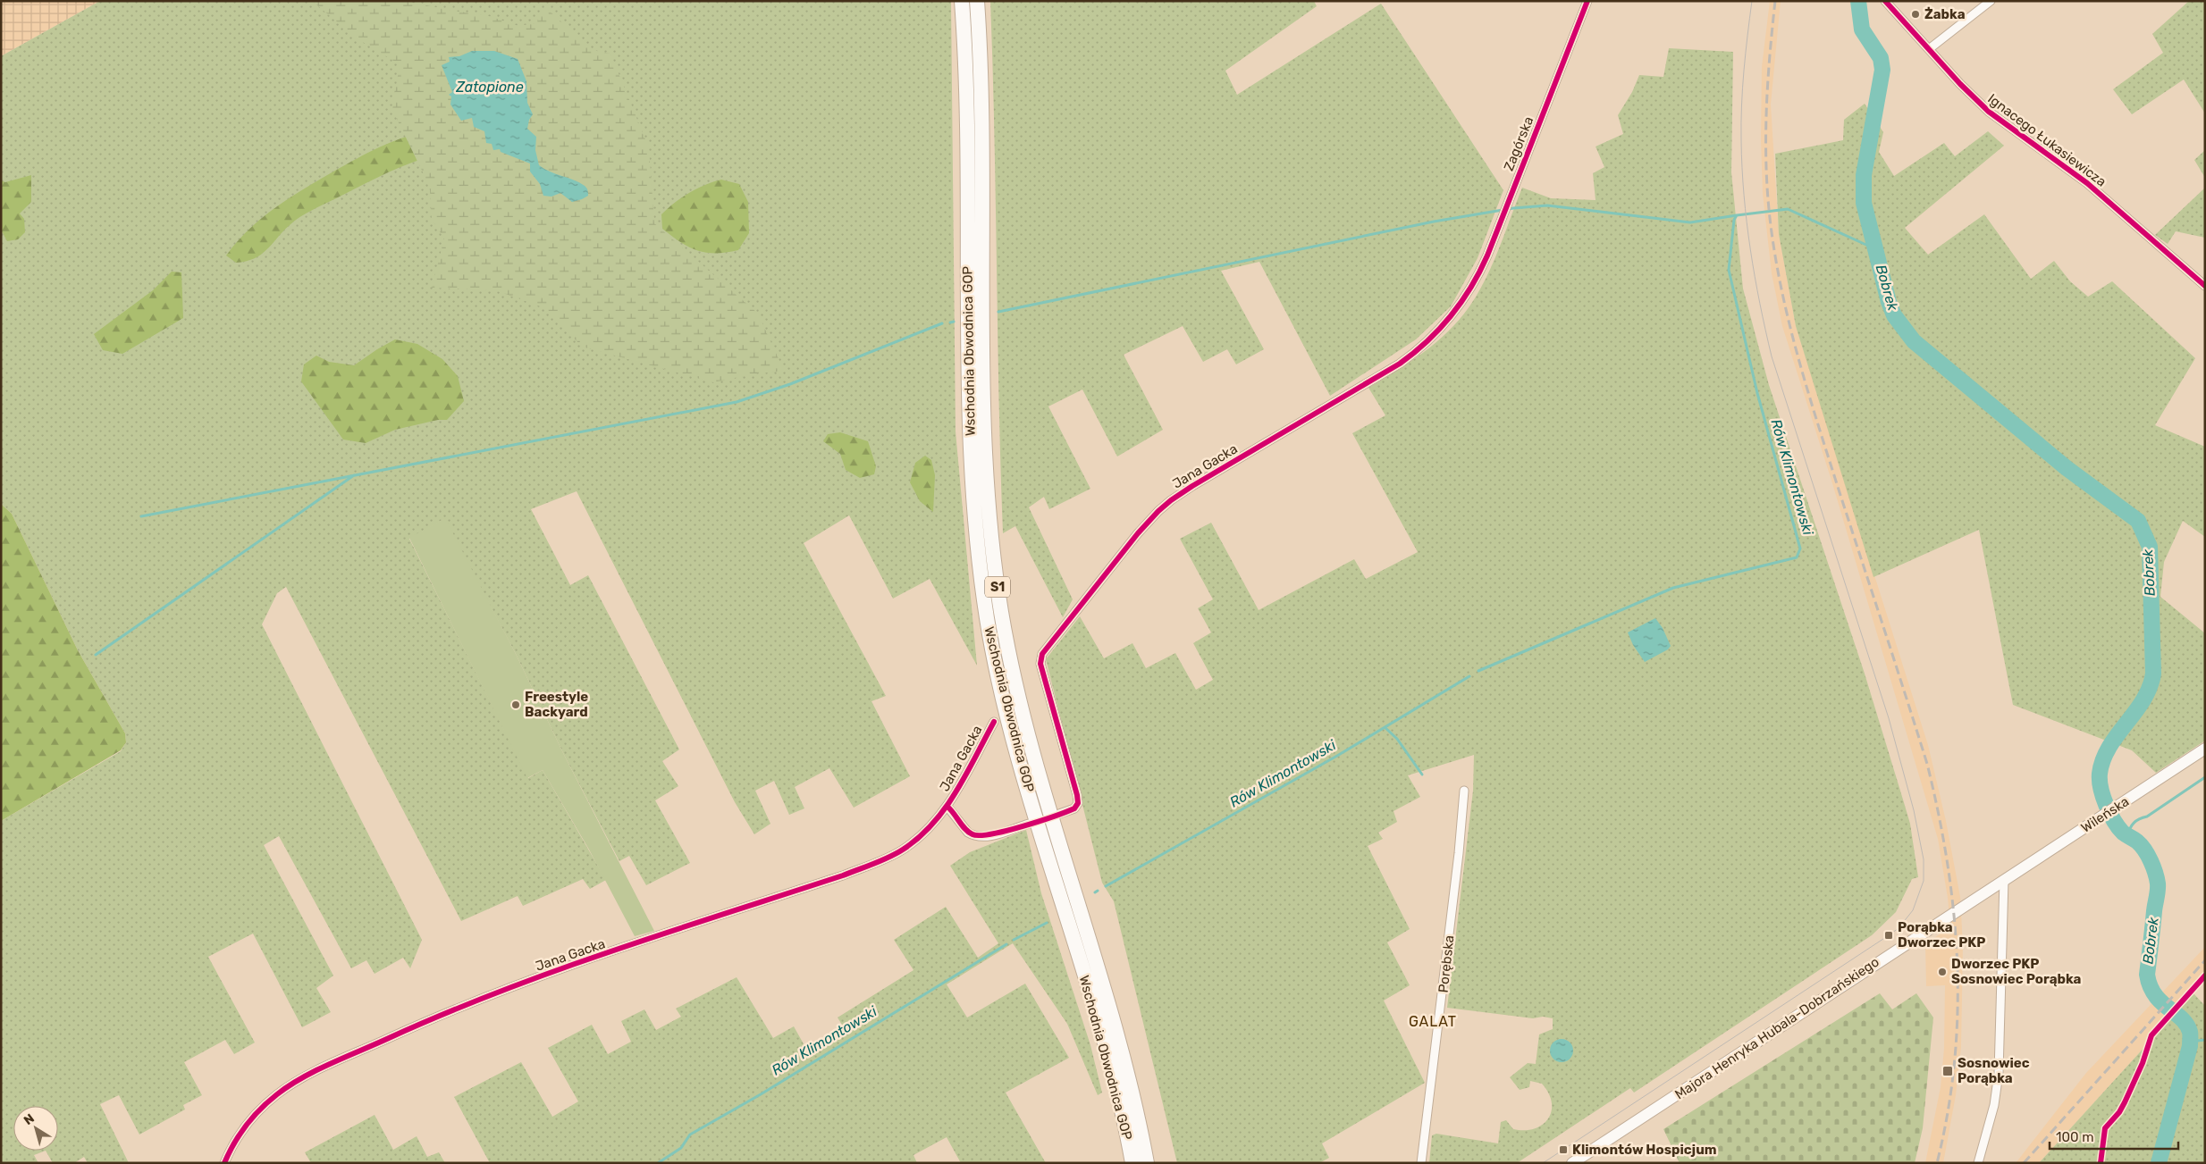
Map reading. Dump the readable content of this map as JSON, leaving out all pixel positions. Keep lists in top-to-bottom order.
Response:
{
  "streets": {
    "highway": ["Wschodnia Obwodnica GOP", "S1"],
    "street": [
      "Ignacego Łukasiewicza",
      "Zagórska",
      "Jana Gacka",
      "Wileńska",
      "Porębska",
      "Majora Henryka Hubala-Dobrzańskiego"
    ]
  },
  "crossings": [
    ["Zagórska", "Jana Gacka"],
    ["Wileńska", "Majora Henryka Hubala-Dobrzańskiego"]
  ],
  "districts": ["GALAT"],
  "water": ["Zatopione", "Bobrek", "Rów Klimontowski"],
  "places": {
    "other": ["Żabka", "Freestyle Backyard", "Dworzec PKP Sosnowiec Porąbka"],
    "transit": ["Porąbka Dworzec PKP", "Sosnowiec Porąbka", "Klimontów Hospicjum"]
  },
  "scale_bar": "100 m",
  "north": "top left"
}
